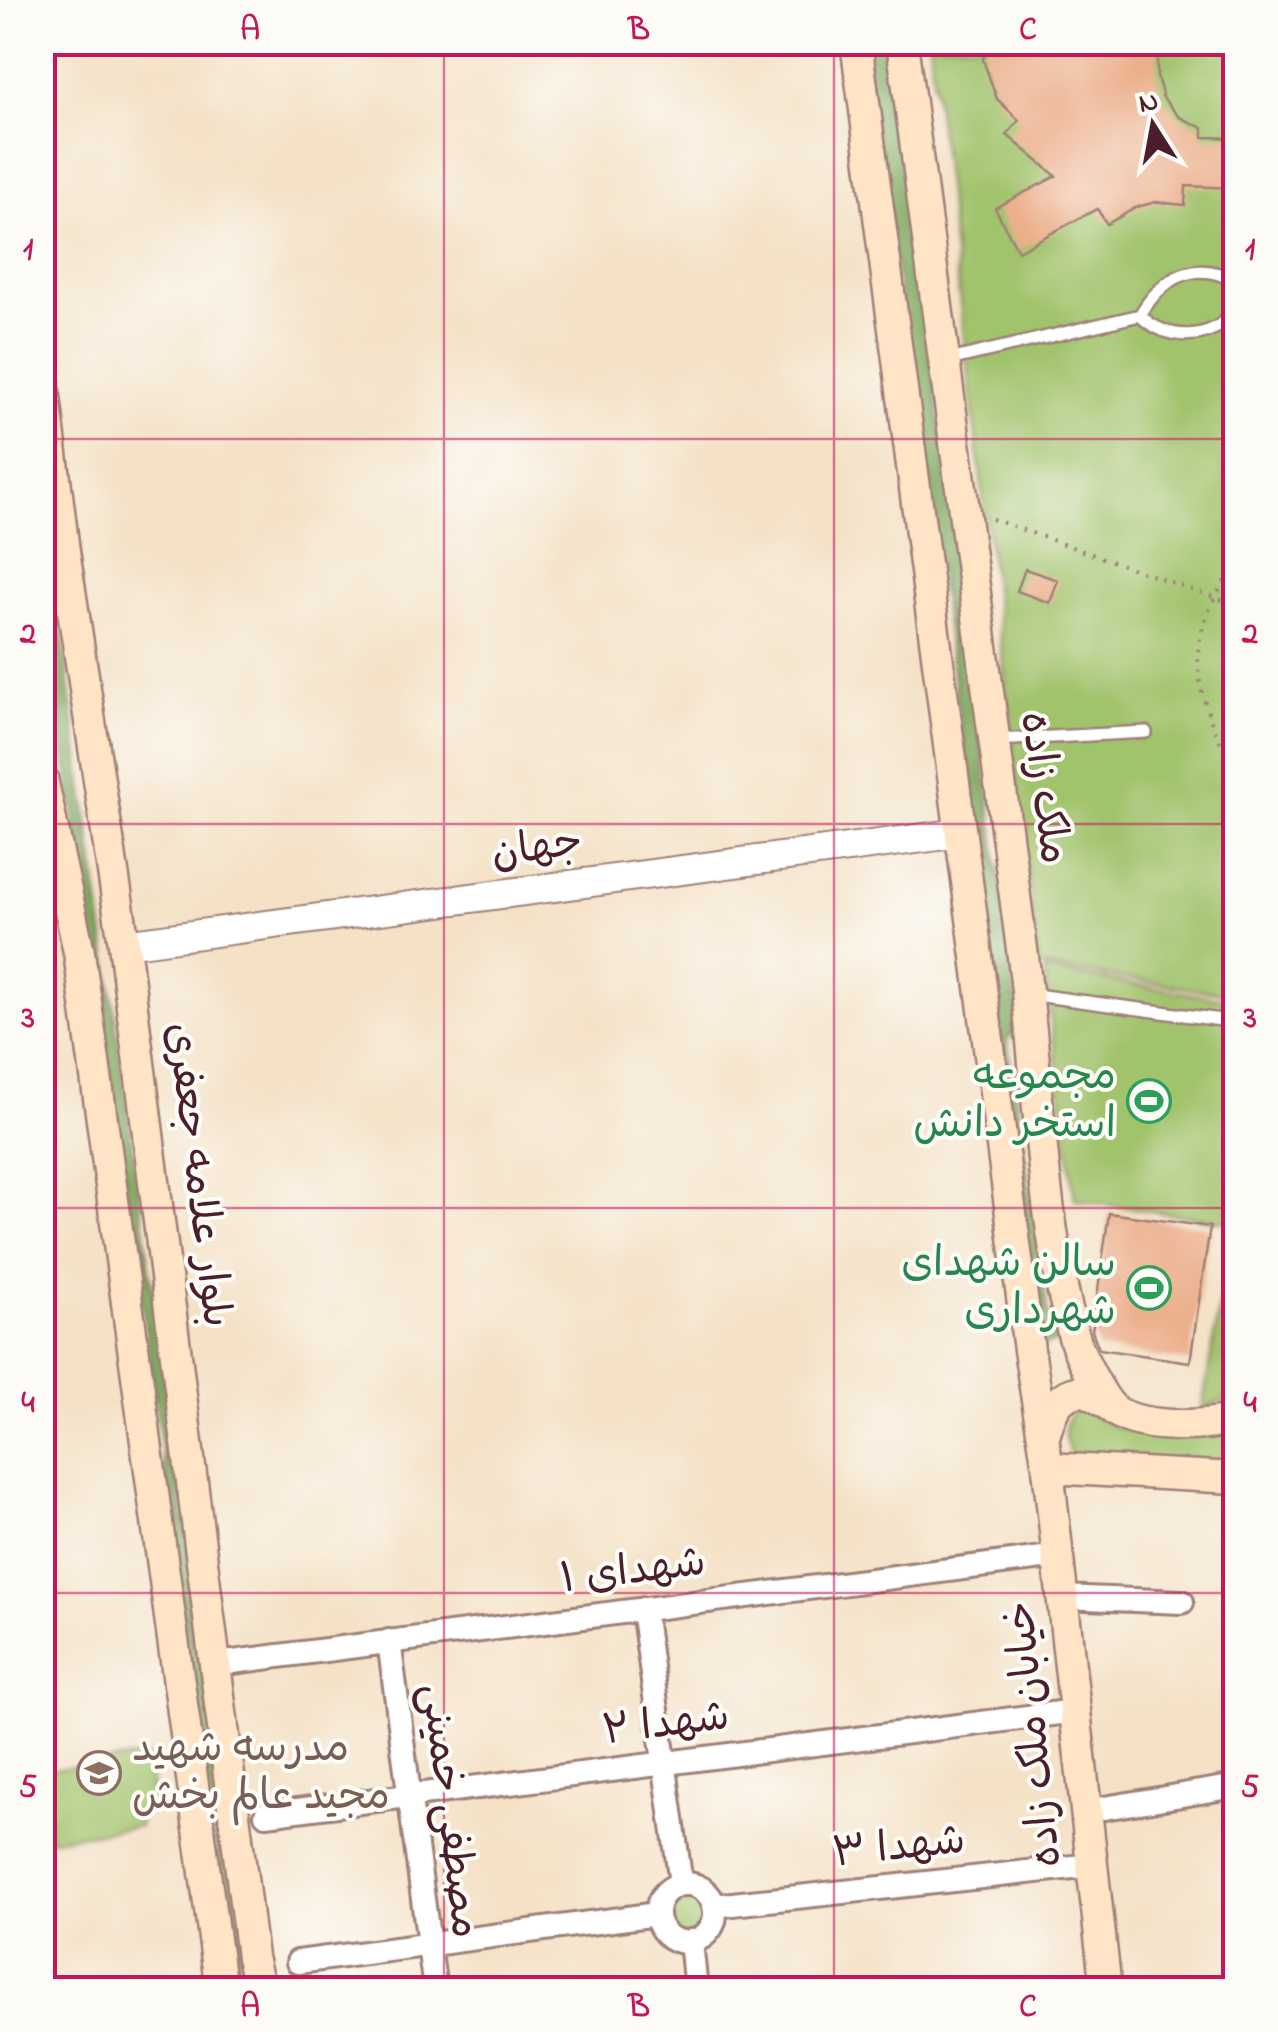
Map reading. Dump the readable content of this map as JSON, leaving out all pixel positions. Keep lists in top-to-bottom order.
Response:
{
  "streets": {
    "main road": ["ملک زاده", "بلوار علامه جعفری", "خیابان ملک زاده"],
    "street": [
      "جهان",
      "شهدای ۱",
      "شهدا ۲",
      "مصطفی خمینی",
      "شهدا ۳"
    ]
  },
  "crossings": [
    ["ملک زاده", "جهان"],
    ["ملک زاده", "خیابان ملک زاده"],
    ["جهان", "بلوار علامه جعفری"],
    ["بلوار علامه جعفری", "شهدای ۱"],
    ["شهدای ۱", "خیابان ملک زاده"],
    ["شهدای ۱", "مصطفی خمینی"],
    ["شهدا ۲", "خیابان ملک زاده"],
    ["شهدا ۲", "مصطفی خمینی"],
    ["خیابان ملک زاده", "شهدا ۳"]
  ],
  "places": {
    "sports": ["مجموعه استخر دانش", "سالن شهدای شهرداری"],
    "school or university": ["مدرسه شهید مجید عالم بخش"]
  },
  "north": "top",
  "grid": {
    "columns": ["A", "B", "C"],
    "rows": [
      "1",
      "2",
      "3",
      "4",
      "5"
    ]
  }
}
